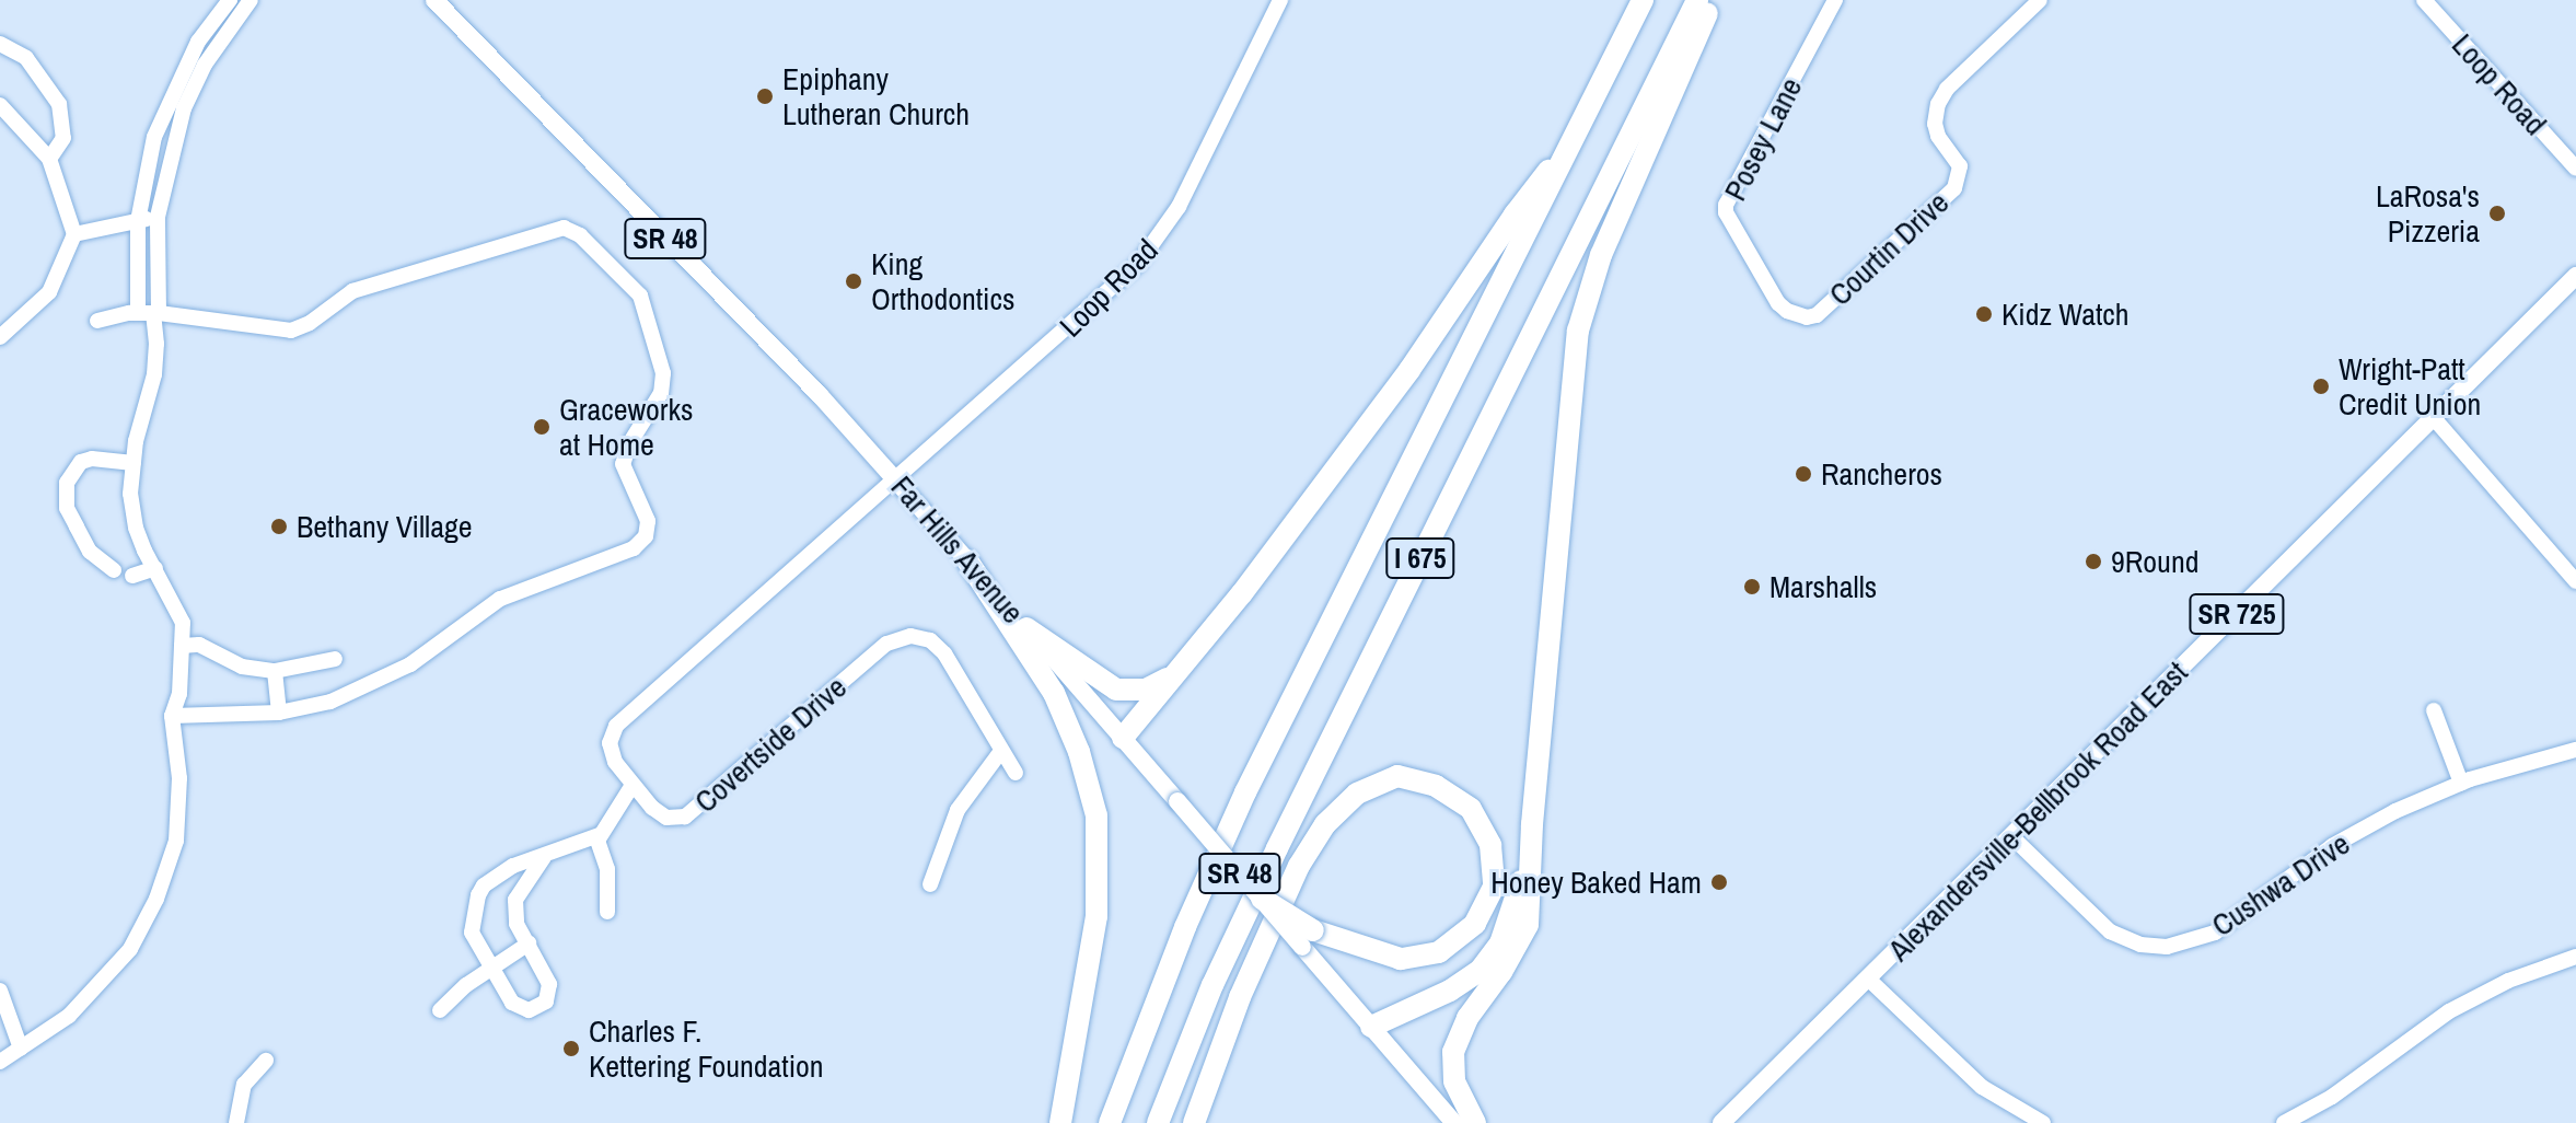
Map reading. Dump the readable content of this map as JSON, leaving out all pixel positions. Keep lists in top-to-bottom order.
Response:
{
  "streets": {
    "highway": ["I 675"],
    "main road": [
      "SR 48",
      "Far Hills Avenue",
      "SR 725",
      "Alexandersville-Bellbrook Road East"
    ],
    "street": [
      "Loop Road",
      "Posey Lane",
      "Courtin Drive",
      "Covertside Drive",
      "Cushwa Drive"
    ]
  },
  "crossings": [
    ["Loop Road", "Far Hills Avenue"],
    ["Loop Road", "Covertside Drive"],
    ["Posey Lane", "Courtin Drive"],
    ["Far Hills Avenue", "Covertside Drive"],
    ["Alexandersville-Bellbrook Road East", "Cushwa Drive"]
  ],
  "places": [
    "Epiphany Lutheran Church",
    "LaRosa's Pizzeria",
    "King Orthodontics",
    "Kidz Watch",
    "Wright-Patt Credit Union",
    "Graceworks at Home",
    "Rancheros",
    "Bethany Village",
    "9Round",
    "Marshalls",
    "Honey Baked Ham",
    "Charles F. Kettering Foundation"
  ]
}
